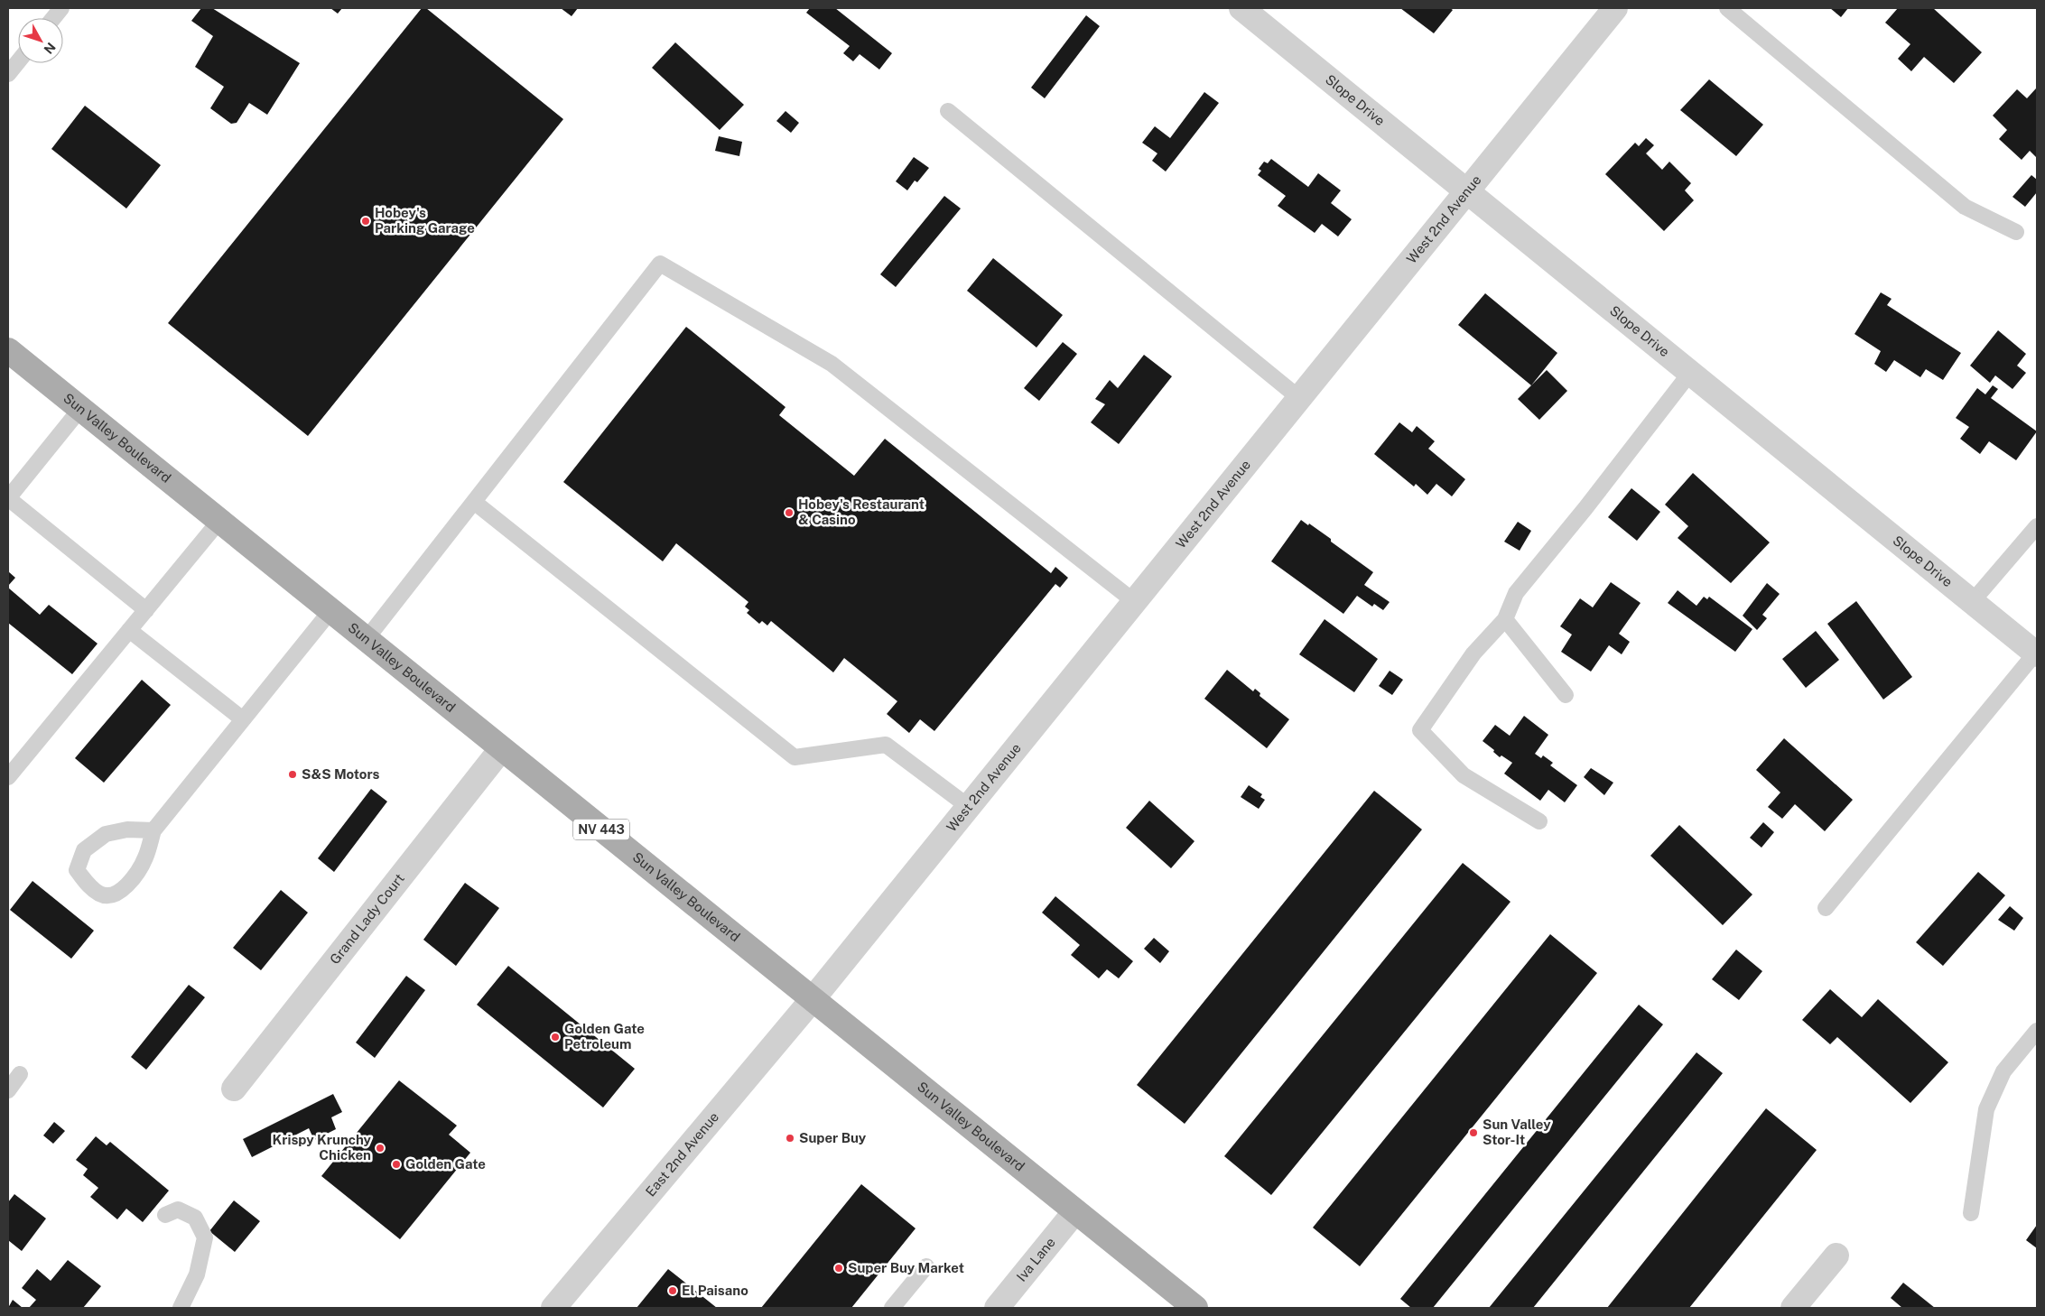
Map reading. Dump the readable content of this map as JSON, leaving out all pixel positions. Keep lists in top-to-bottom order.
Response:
{
  "streets": {
    "main road": ["Sun Valley Boulevard", "NV 443"],
    "street": [
      "Slope Drive",
      "West 2nd Avenue",
      "Grand Lady Court",
      "East 2nd Avenue",
      "Iva Lane"
    ]
  },
  "crossings": [
    ["Slope Drive", "West 2nd Avenue"],
    ["West 2nd Avenue", "Sun Valley Boulevard"],
    ["West 2nd Avenue", "East 2nd Avenue"],
    ["Sun Valley Boulevard", "Grand Lady Court"],
    ["Sun Valley Boulevard", "East 2nd Avenue"],
    ["Sun Valley Boulevard", "Iva Lane"]
  ],
  "places": [
    "Hobey's Parking Garage",
    "Hobey's Restaurant & Casino",
    "S&S Motors",
    "Golden Gate Petroleum",
    "Sun Valley Stor-It",
    "Super Buy",
    "Krispy Krunchy Chicken",
    "Golden Gate",
    "Super Buy Market",
    "El Paisano"
  ],
  "north": "bottom right"
}
